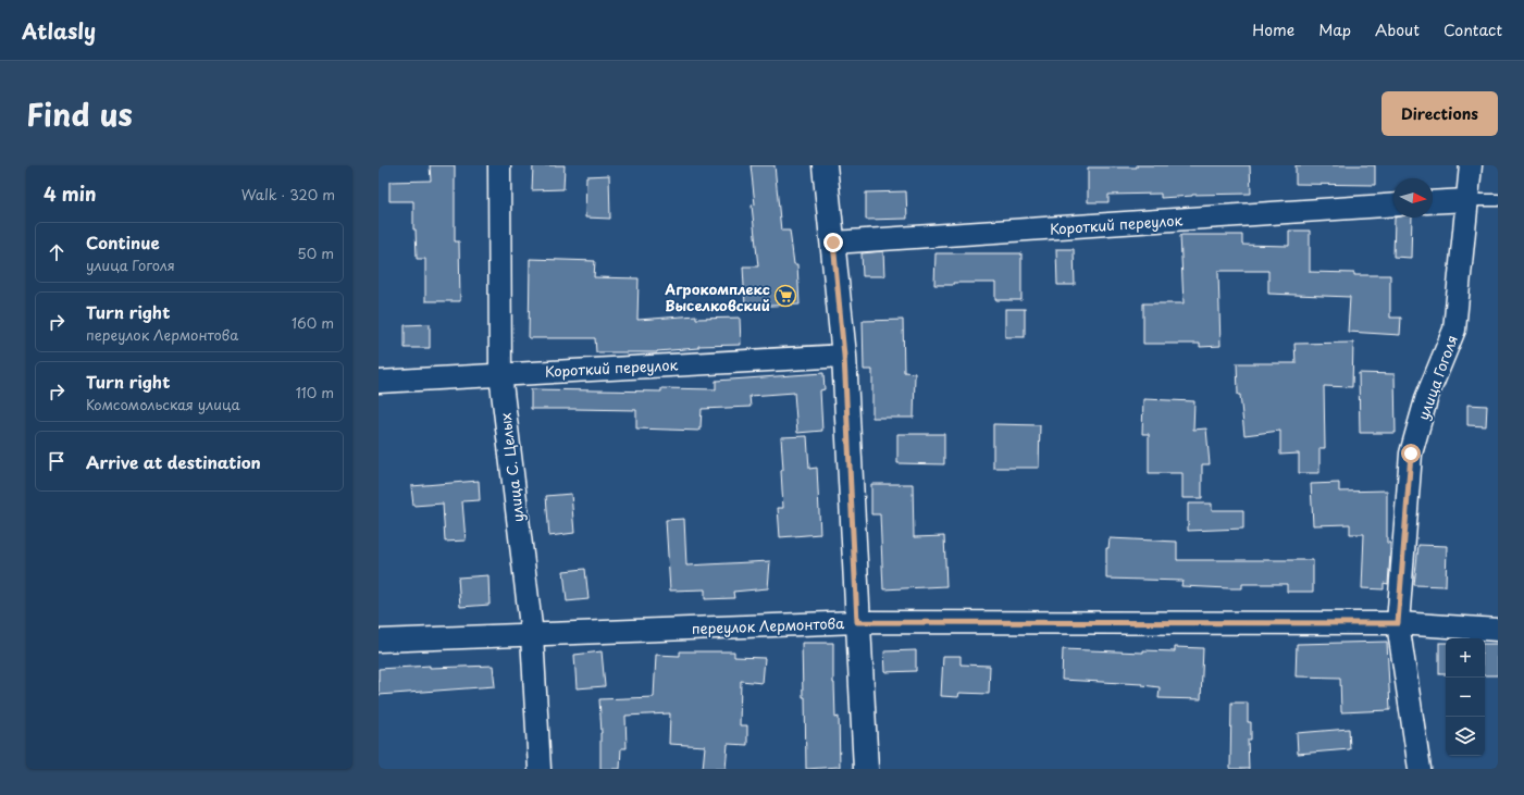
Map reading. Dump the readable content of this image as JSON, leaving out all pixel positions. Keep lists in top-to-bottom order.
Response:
{
  "streets": {
    "street": [
      "Короткий переулок",
      "улица Гоголя",
      "улица С. Целых",
      "переулок Лермонтова"
    ]
  },
  "crossings": [
    ["Короткий переулок", "улица С. Целых"],
    ["улица Гоголя", "переулок Лермонтова"],
    ["улица С. Целых", "переулок Лермонтова"]
  ],
  "places": {
    "supermarket": ["Агрокомплекс Выселковский"]
  },
  "north": "right",
  "page": {
    "header": "Atlasly",
    "nav": [
      "Home",
      "Map",
      "About",
      "Contact"
    ],
    "title": "Find us",
    "buttons": "Directions",
    "heading": ["4 min", "Walk · 320 m"],
    "list": [
      ["Continue", "улица Гоголя", "50 m"],
      ["Turn right", "переулок Лермонтова", "160 m"],
      ["Turn right", "Комсомольская улица", "110 m"],
      "Arrive at destination"
    ],
    "map_buttons": ["+", "−"]
  }
}
